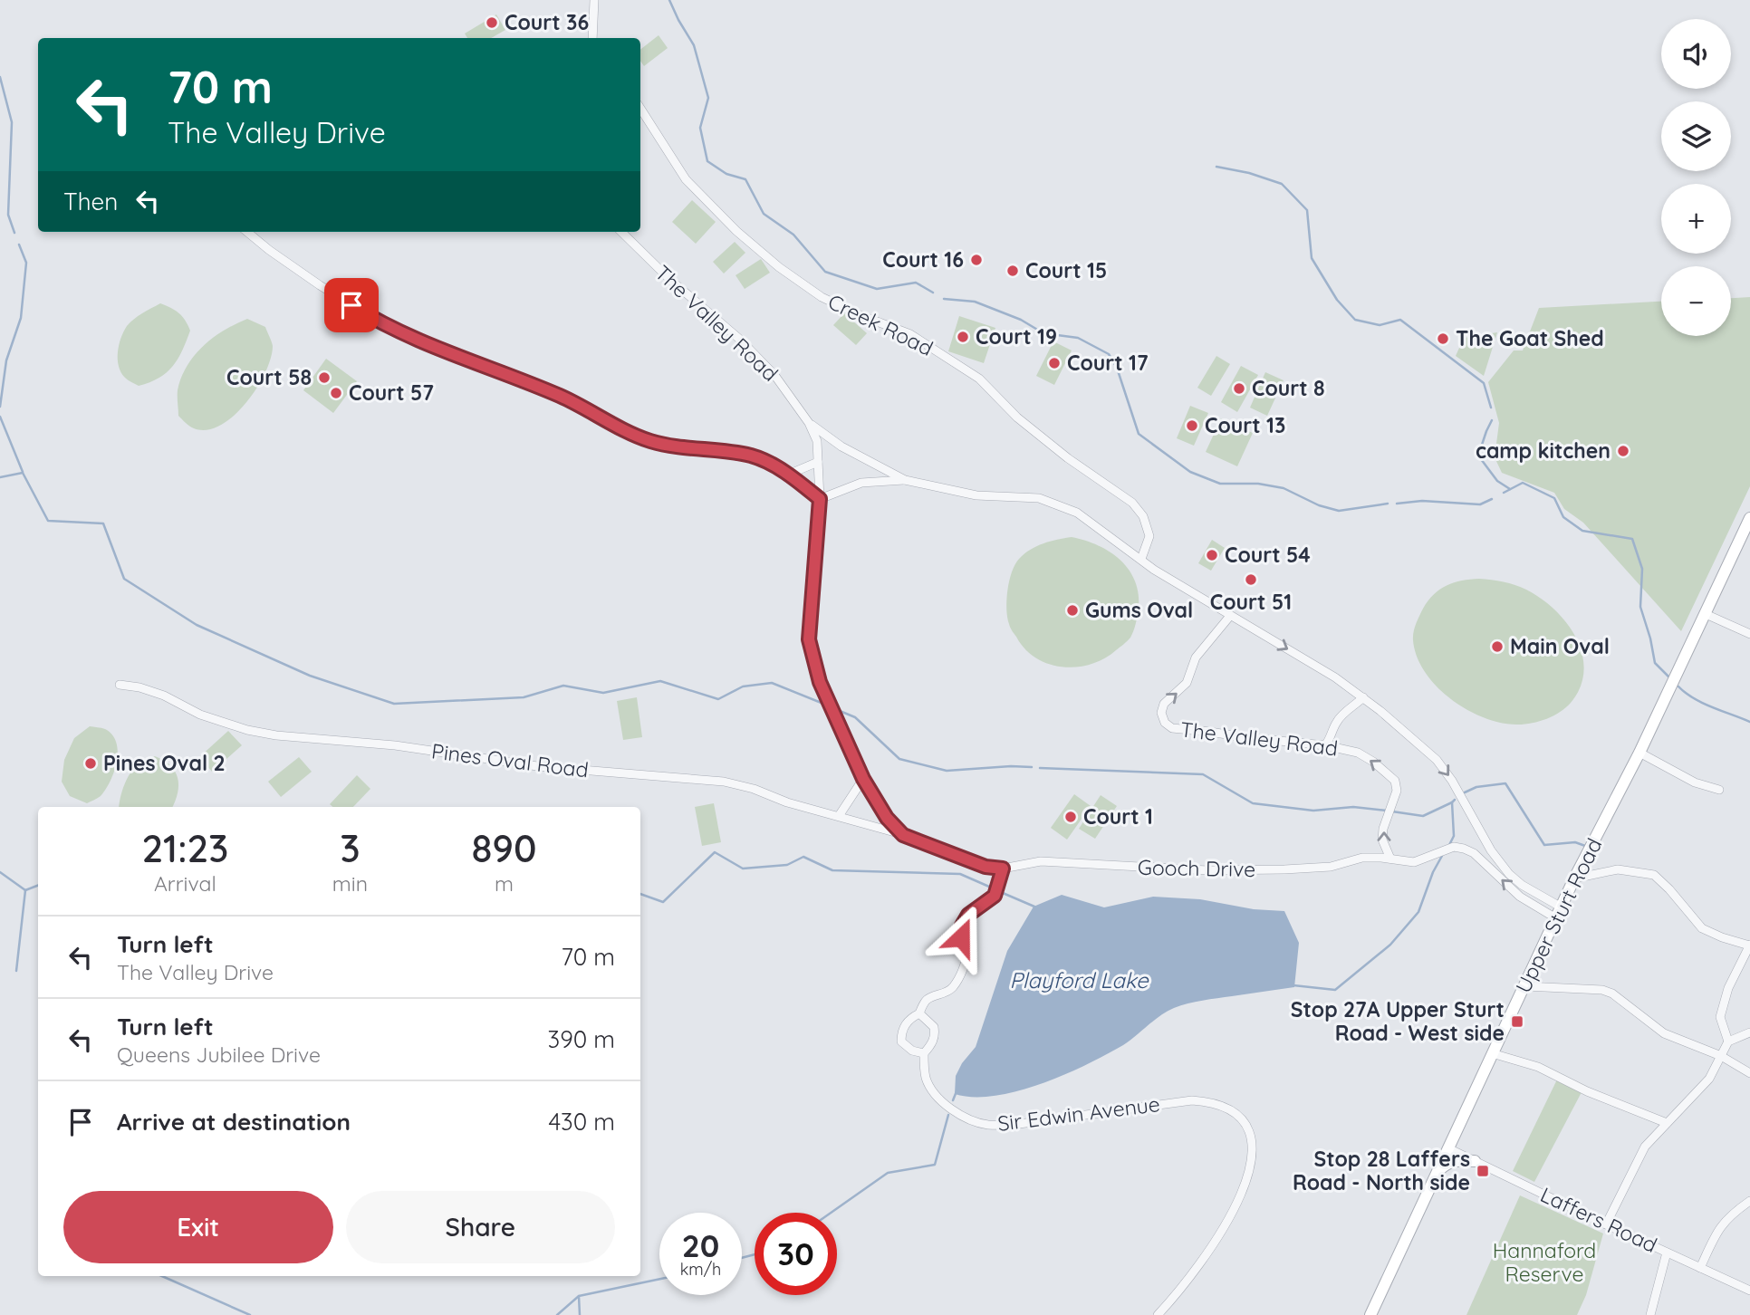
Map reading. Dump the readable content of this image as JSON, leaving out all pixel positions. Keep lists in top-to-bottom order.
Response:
{
  "streets": {
    "main road": ["Upper Sturt Road"],
    "street": [
      "The Valley Road",
      "Creek Road",
      "Pines Oval Road",
      "Gooch Drive",
      "Sir Edwin Avenue",
      "Laffers Road"
    ]
  },
  "crossings": [
    ["The Valley Road", "Creek Road"],
    ["The Valley Road", "Gooch Drive"],
    ["The Valley Road", "Upper Sturt Road"],
    ["Pines Oval Road", "Gooch Drive"],
    ["Gooch Drive", "Upper Sturt Road"],
    ["Upper Sturt Road", "Laffers Road"]
  ],
  "water": ["Playford Lake"],
  "parks": ["Hannaford Reserve"],
  "places": {
    "other": [
      "Court 36",
      "Court 16",
      "Court 15",
      "Court 19",
      "The Goat Shed",
      "Court 17",
      "Court 58",
      "Court 8",
      "Court 57",
      "Court 13",
      "camp kitchen",
      "Court 54",
      "Court 51",
      "Gums Oval",
      "Main Oval",
      "Pines Oval 2",
      "Court 1"
    ],
    "transit": ["Stop 27A Upper Sturt Road - West side", "Stop 28 Laffers Road - North side"]
  },
  "page": {
    "map_buttons": ["+", "−"],
    "turn": ["70 m", "The Valley Drive"],
    "then": "Then",
    "eta": [
      "21:23",
      "Arrival",
      "3",
      "min",
      "890",
      "m"
    ],
    "list": [
      {
        "name": "Turn left",
        "note": "The Valley Drive",
        "value": "70 m"
      },
      {
        "name": "Turn left",
        "note": "Queens Jubilee Drive",
        "value": "390 m"
      },
      {
        "name": "Arrive at destination",
        "value": "430 m"
      }
    ],
    "buttons": ["Exit", "Share"],
    "speed": "20 km/h",
    "limit": "30"
  }
}
